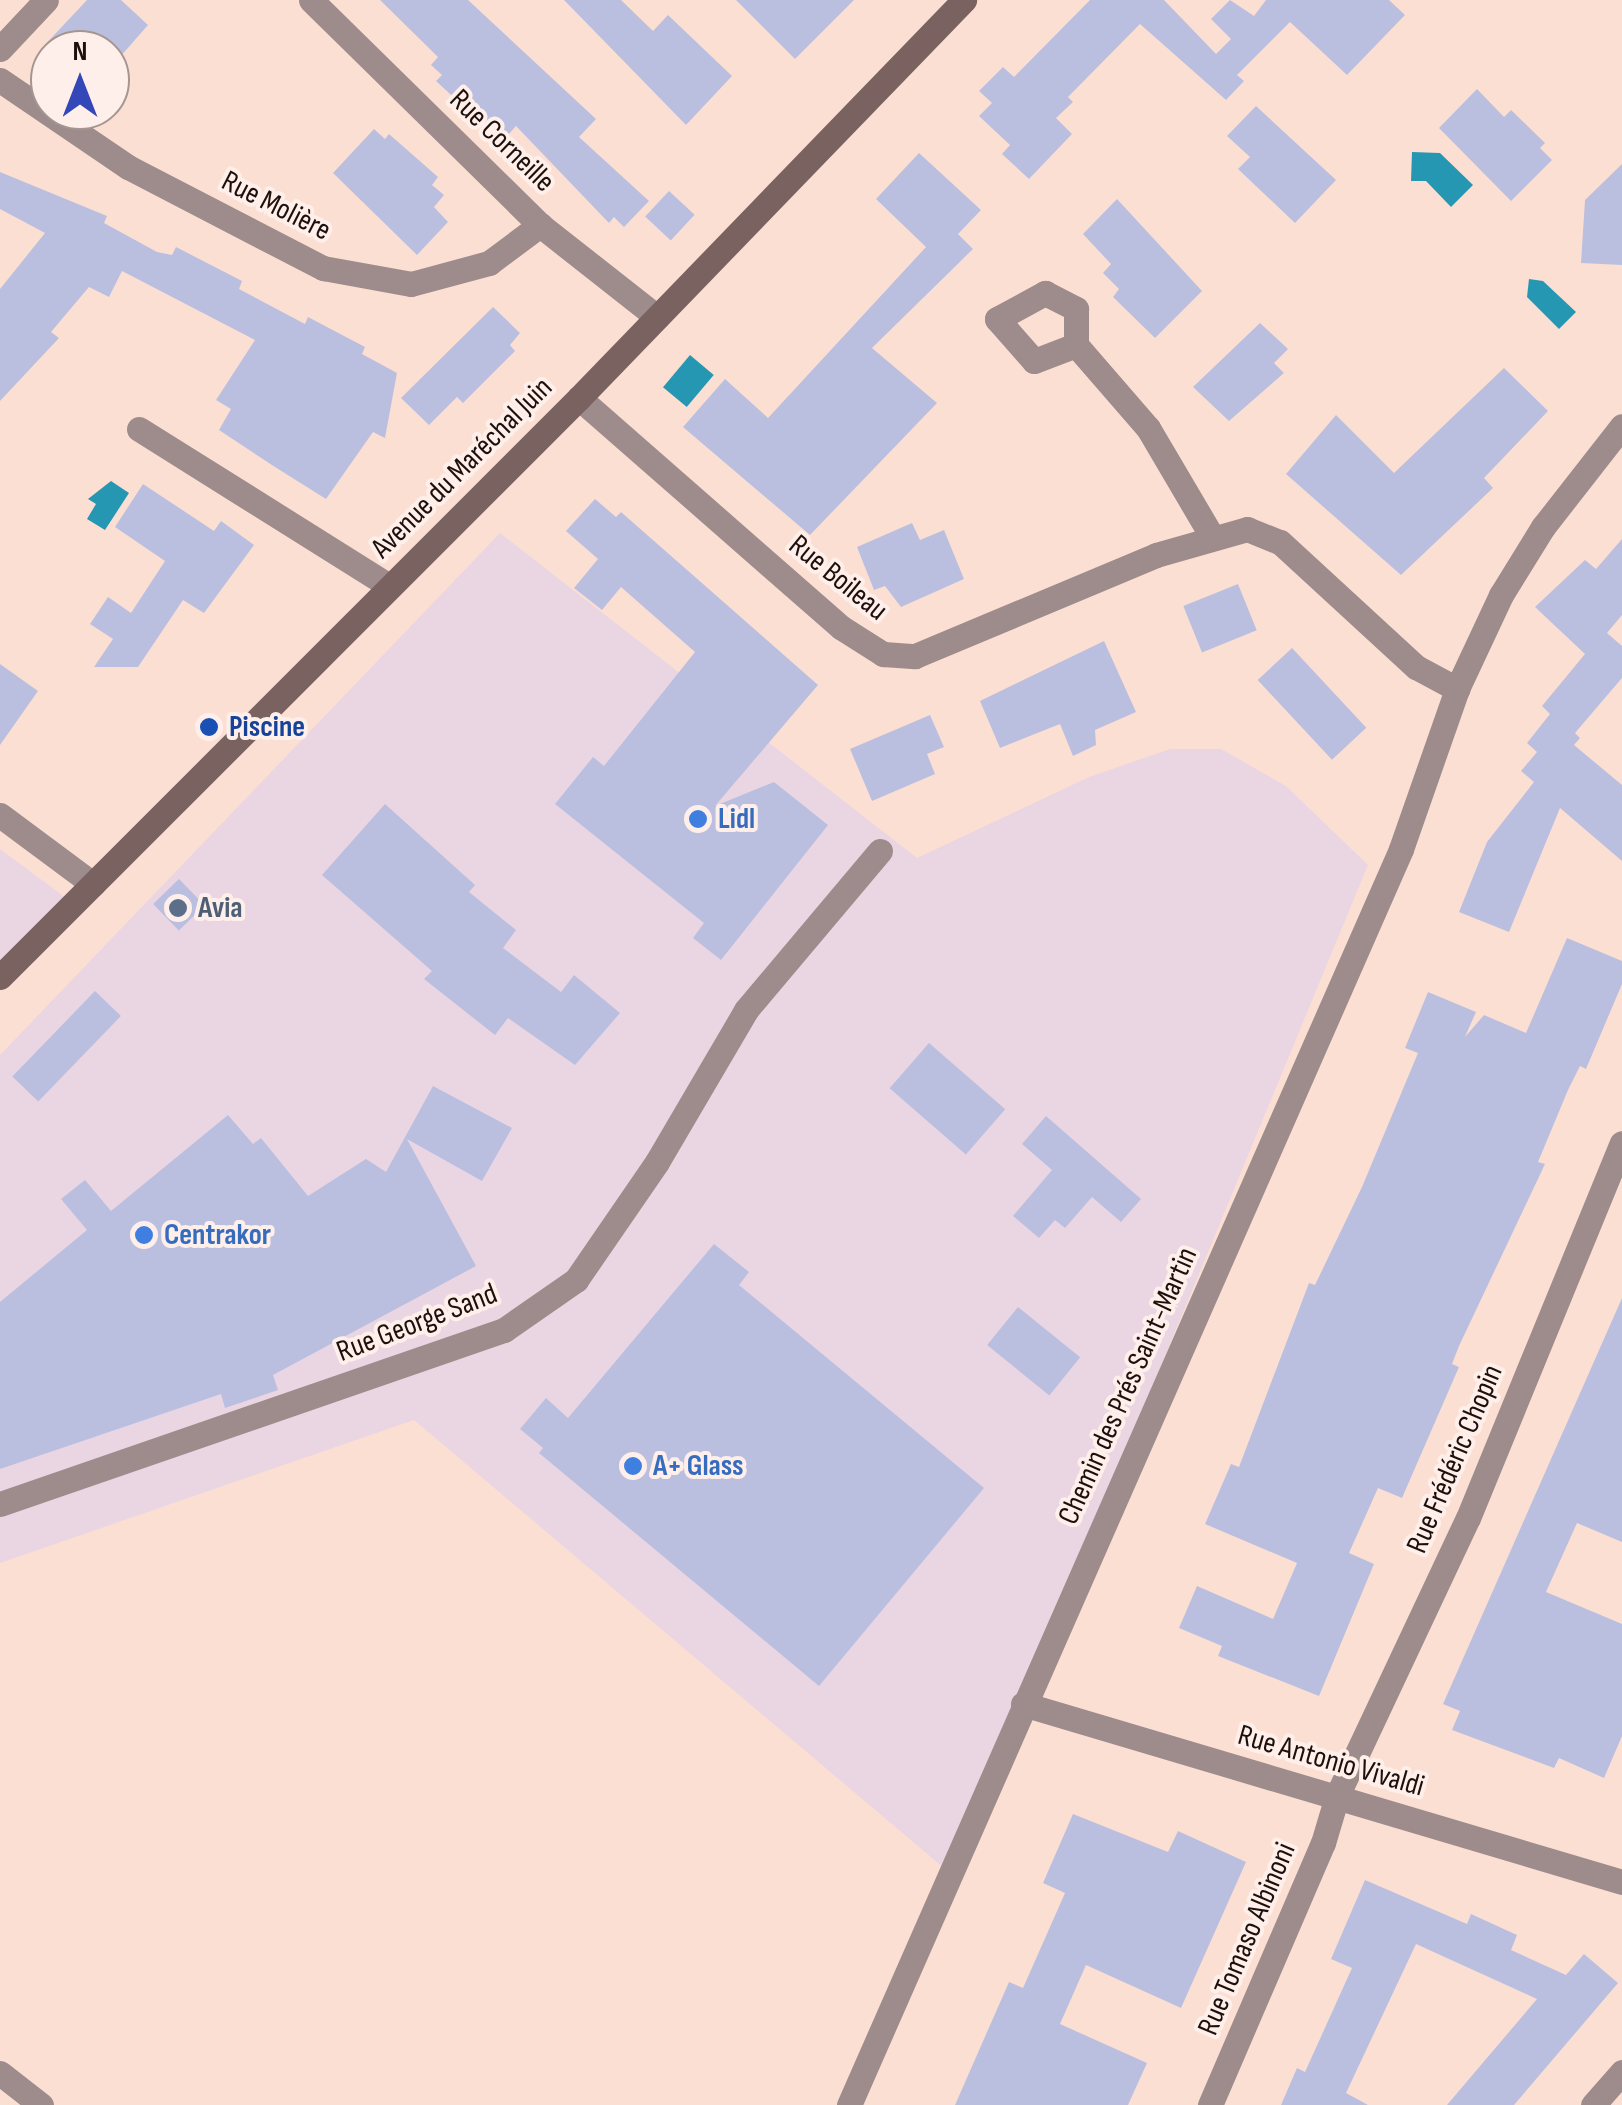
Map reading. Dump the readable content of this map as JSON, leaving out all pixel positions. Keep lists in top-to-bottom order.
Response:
{
  "streets": {
    "main road": ["Avenue du Maréchal Juin"],
    "street": [
      "Rue Corneille",
      "Rue Molière",
      "Rue Boileau",
      "Rue George Sand",
      "Chemin des Prés Saint-Martin",
      "Rue Frédéric Chopin",
      "Rue Antonio Vivaldi",
      "Rue Tomaso Albinoni"
    ]
  },
  "crossings": [
    ["Rue Corneille", "Rue Molière"],
    ["Rue Corneille", "Avenue du Maréchal Juin"],
    ["Avenue du Maréchal Juin", "Rue Boileau"],
    ["Rue Boileau", "Chemin des Prés Saint-Martin"],
    ["Chemin des Prés Saint-Martin", "Rue Antonio Vivaldi"],
    ["Rue Frédéric Chopin", "Rue Antonio Vivaldi"],
    ["Rue Frédéric Chopin", "Rue Tomaso Albinoni"],
    ["Rue Antonio Vivaldi", "Rue Tomaso Albinoni"]
  ],
  "places": [
    "Piscine",
    "Lidl",
    "Avia",
    "Centrakor",
    "A+ Glass"
  ],
  "north": "top"
}
